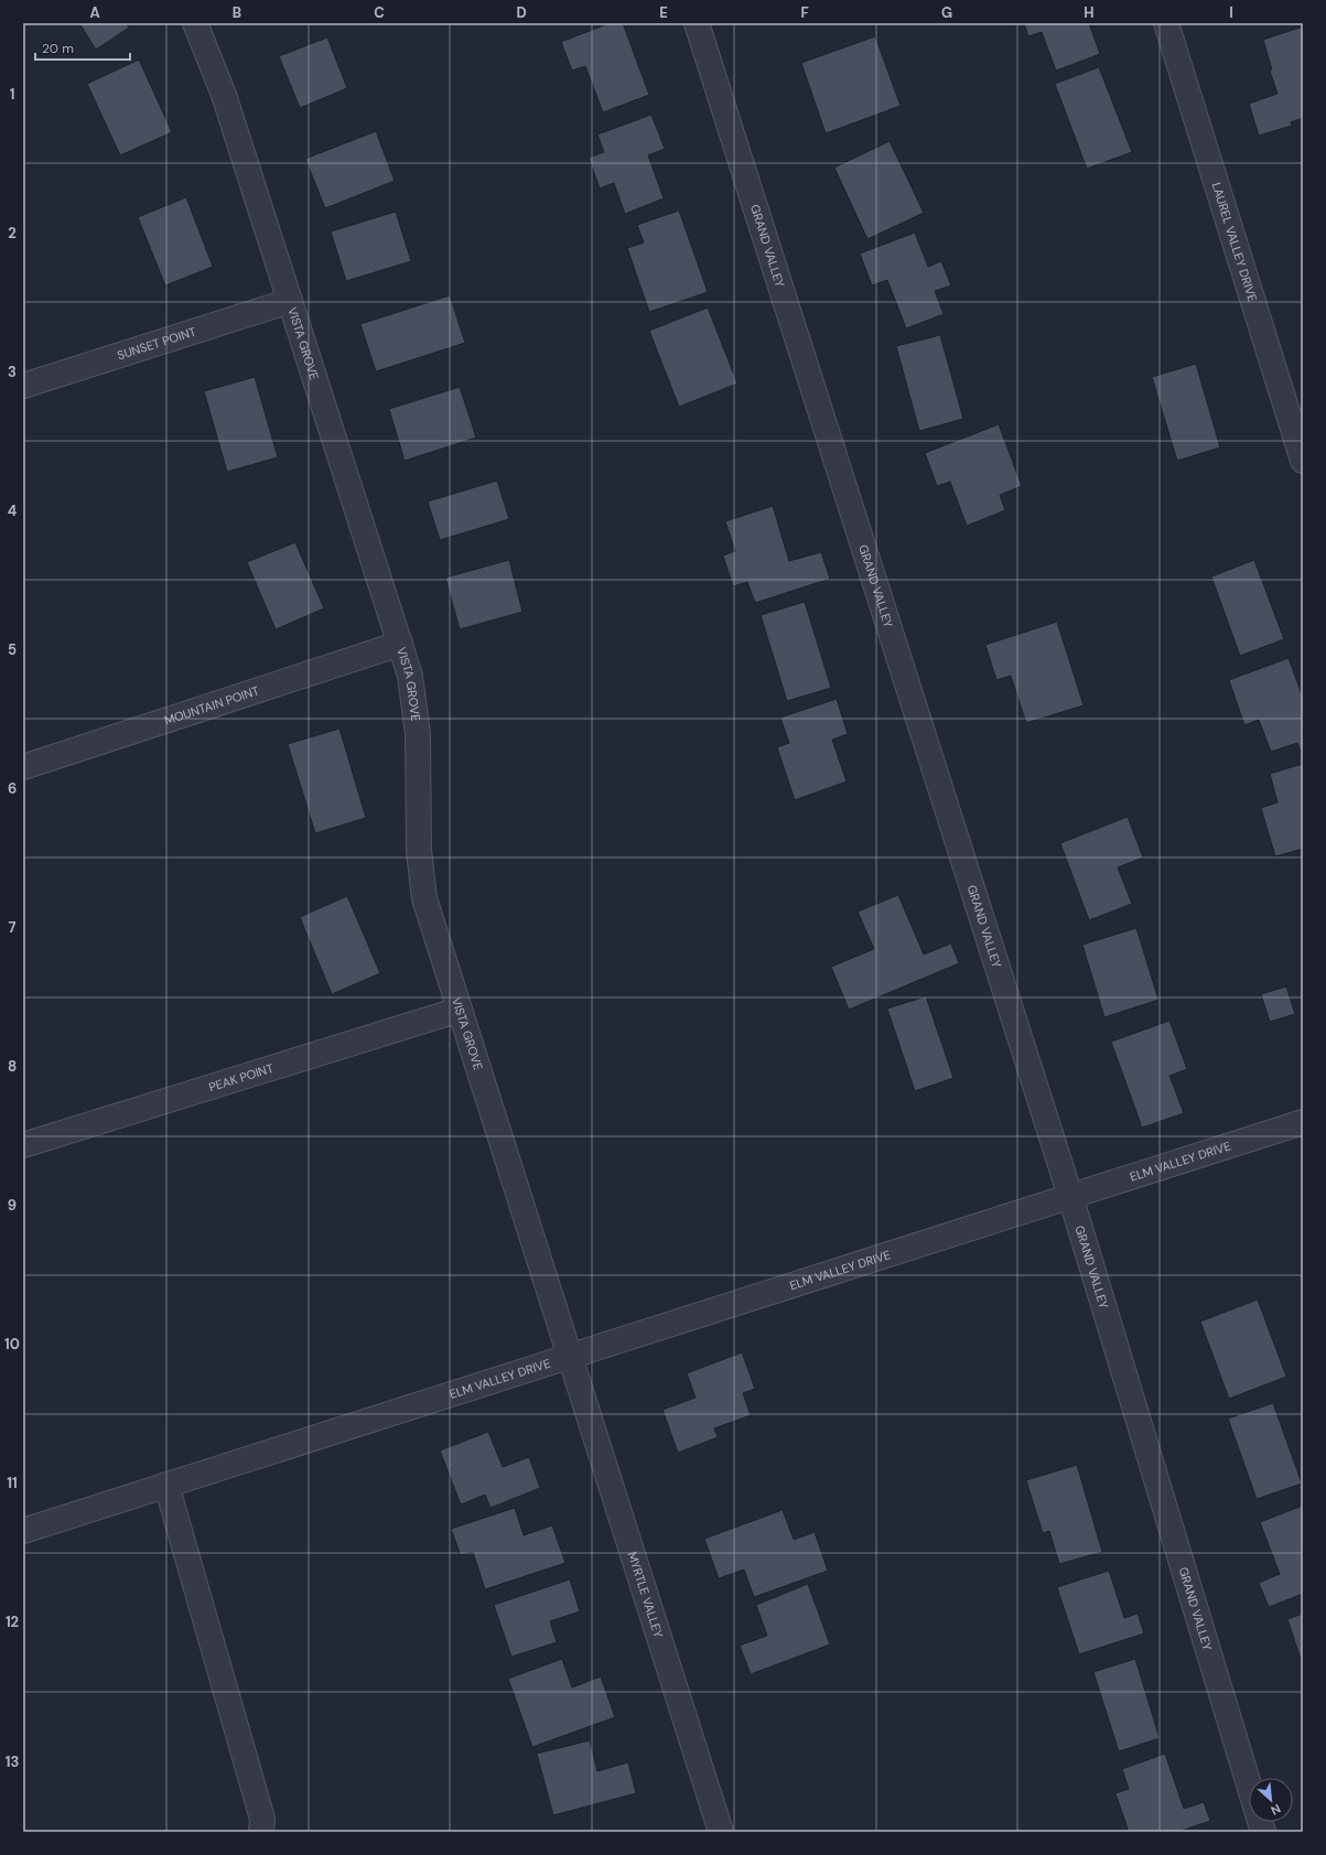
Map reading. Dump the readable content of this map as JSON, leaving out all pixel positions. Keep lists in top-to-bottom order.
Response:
{
  "streets": {
    "street": [
      "LAUREL VALLEY DRIVE",
      "GRAND VALLEY",
      "SUNSET POINT",
      "VISTA GROVE",
      "MOUNTAIN POINT",
      "PEAK POINT",
      "ELM VALLEY DRIVE",
      "MYRTLE VALLEY"
    ]
  },
  "crossings": [
    ["GRAND VALLEY", "ELM VALLEY DRIVE"],
    ["SUNSET POINT", "VISTA GROVE"],
    ["VISTA GROVE", "MOUNTAIN POINT"],
    ["VISTA GROVE", "PEAK POINT"],
    ["VISTA GROVE", "ELM VALLEY DRIVE"],
    ["VISTA GROVE", "MYRTLE VALLEY"],
    ["ELM VALLEY DRIVE", "MYRTLE VALLEY"]
  ],
  "scale_bar": "20 m",
  "north": "bottom right",
  "grid": {
    "columns": [
      "A",
      "B",
      "C",
      "D",
      "E",
      "F",
      "G",
      "H",
      "I"
    ],
    "rows": [
      "1",
      "2",
      "3",
      "4",
      "5",
      "6",
      "7",
      "8",
      "9",
      "10",
      "11",
      "12",
      "13"
    ]
  }
}
